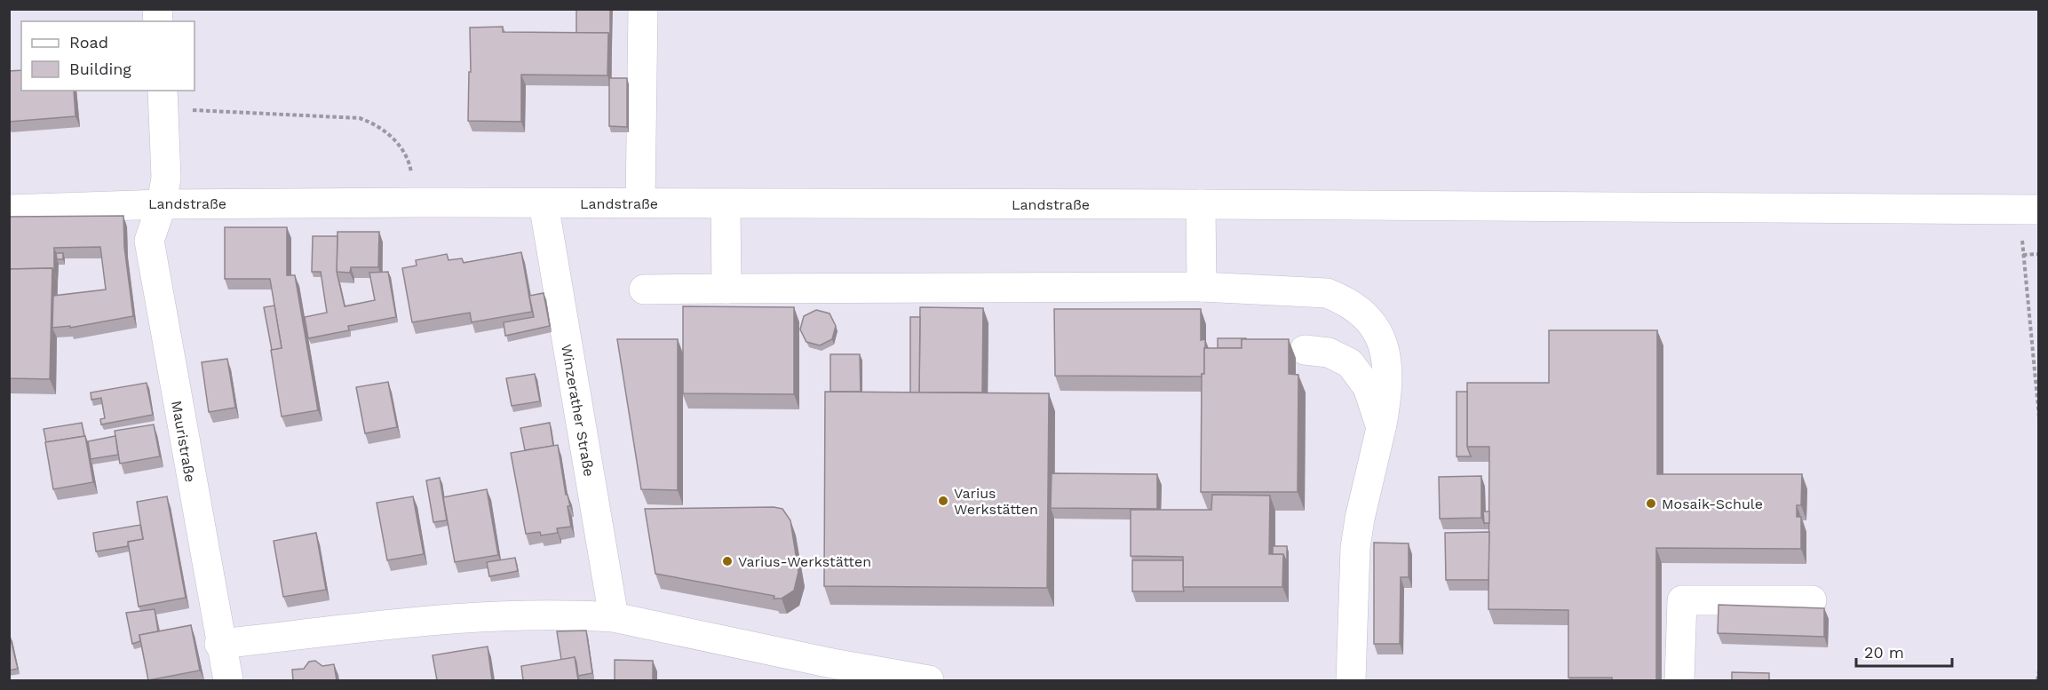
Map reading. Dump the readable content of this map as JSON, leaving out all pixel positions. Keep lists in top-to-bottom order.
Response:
{
  "streets": {
    "street": ["Landstraße", "Winzerather Straße", "Mauristraße"]
  },
  "crossings": [
    ["Landstraße", "Winzerather Straße"],
    ["Landstraße", "Mauristraße"]
  ],
  "places": ["Varius Werkstätten", "Mosaik-Schule", "Varius-Werkstätten"],
  "legend": ["Road", "Building"],
  "scale_bar": "20 m"
}
